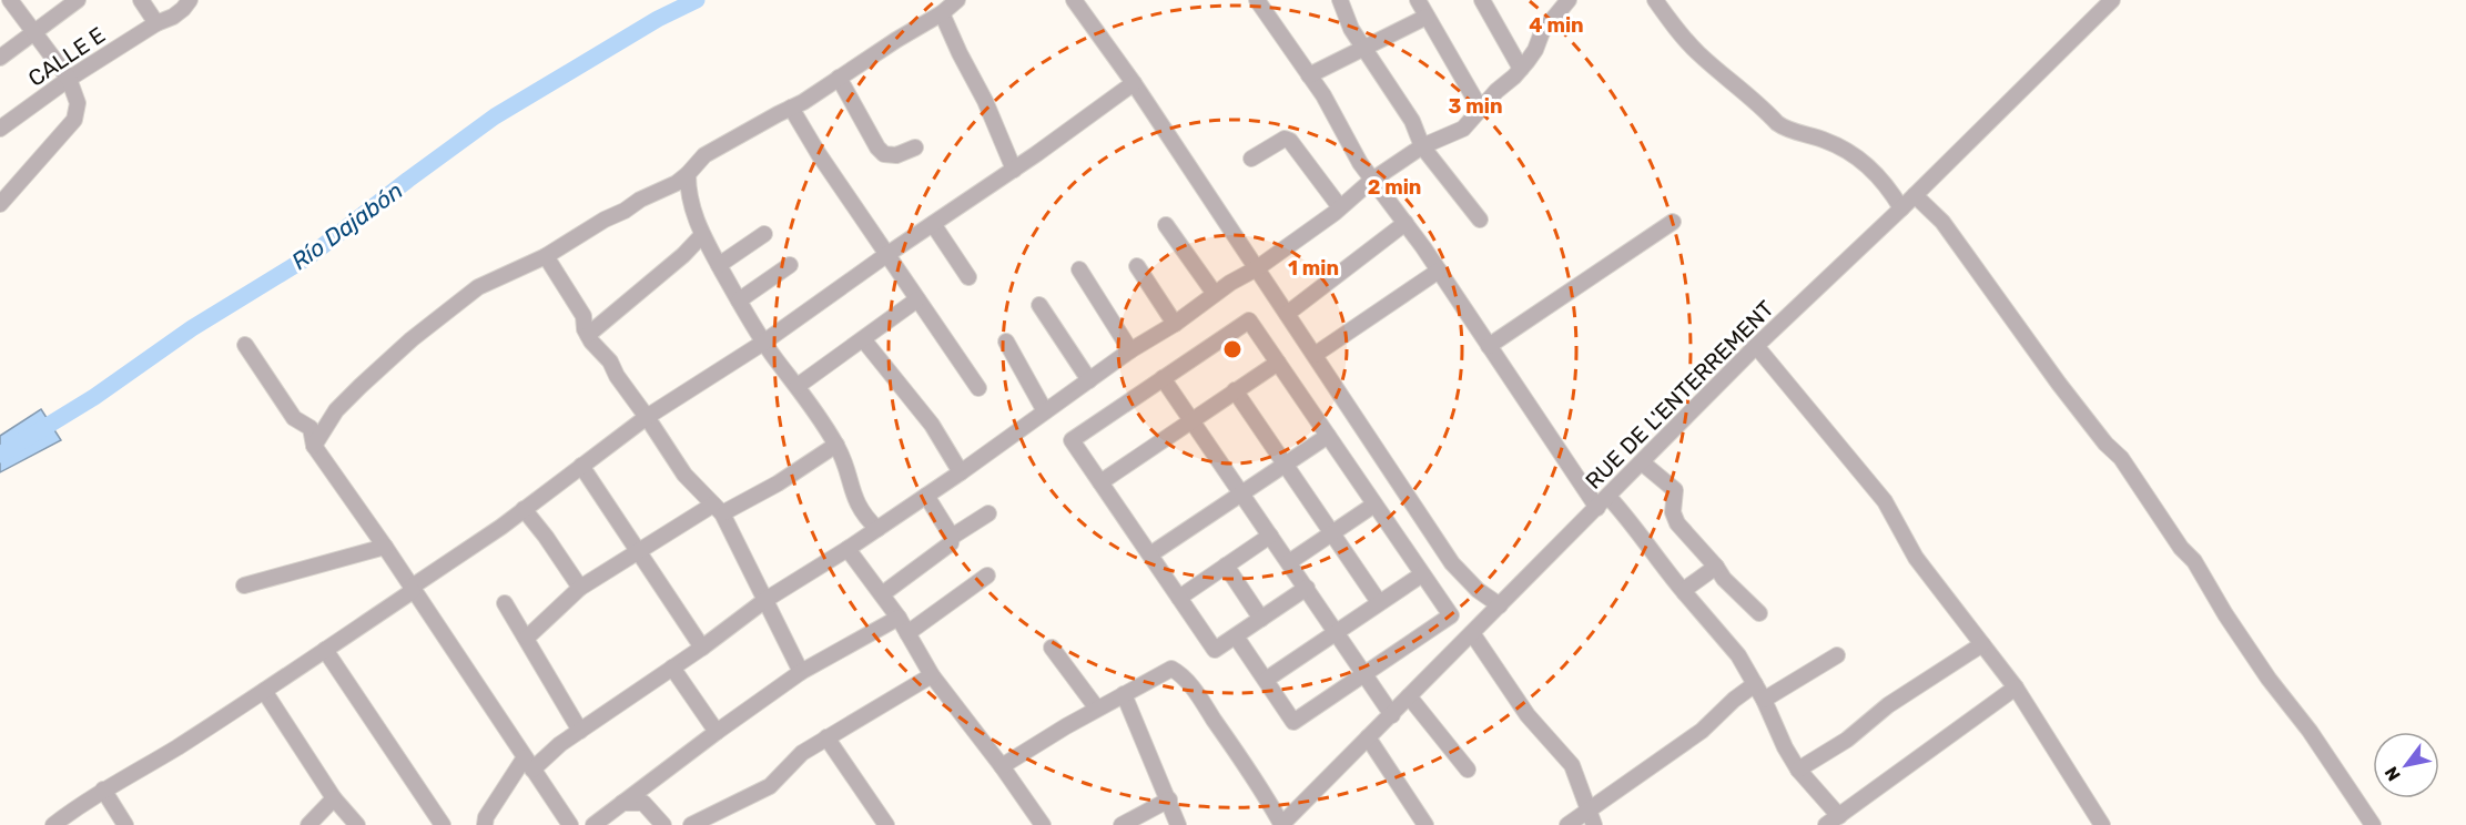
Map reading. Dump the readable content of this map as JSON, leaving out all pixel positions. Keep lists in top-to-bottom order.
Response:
{
  "streets": {
    "street": ["CALLE E", "RUE DE L'ENTERREMENT"]
  },
  "water": ["Río Dajabón"],
  "north": "bottom left",
  "rings": [
    "4 min",
    "3 min",
    "2 min",
    "1 min"
  ]
}
